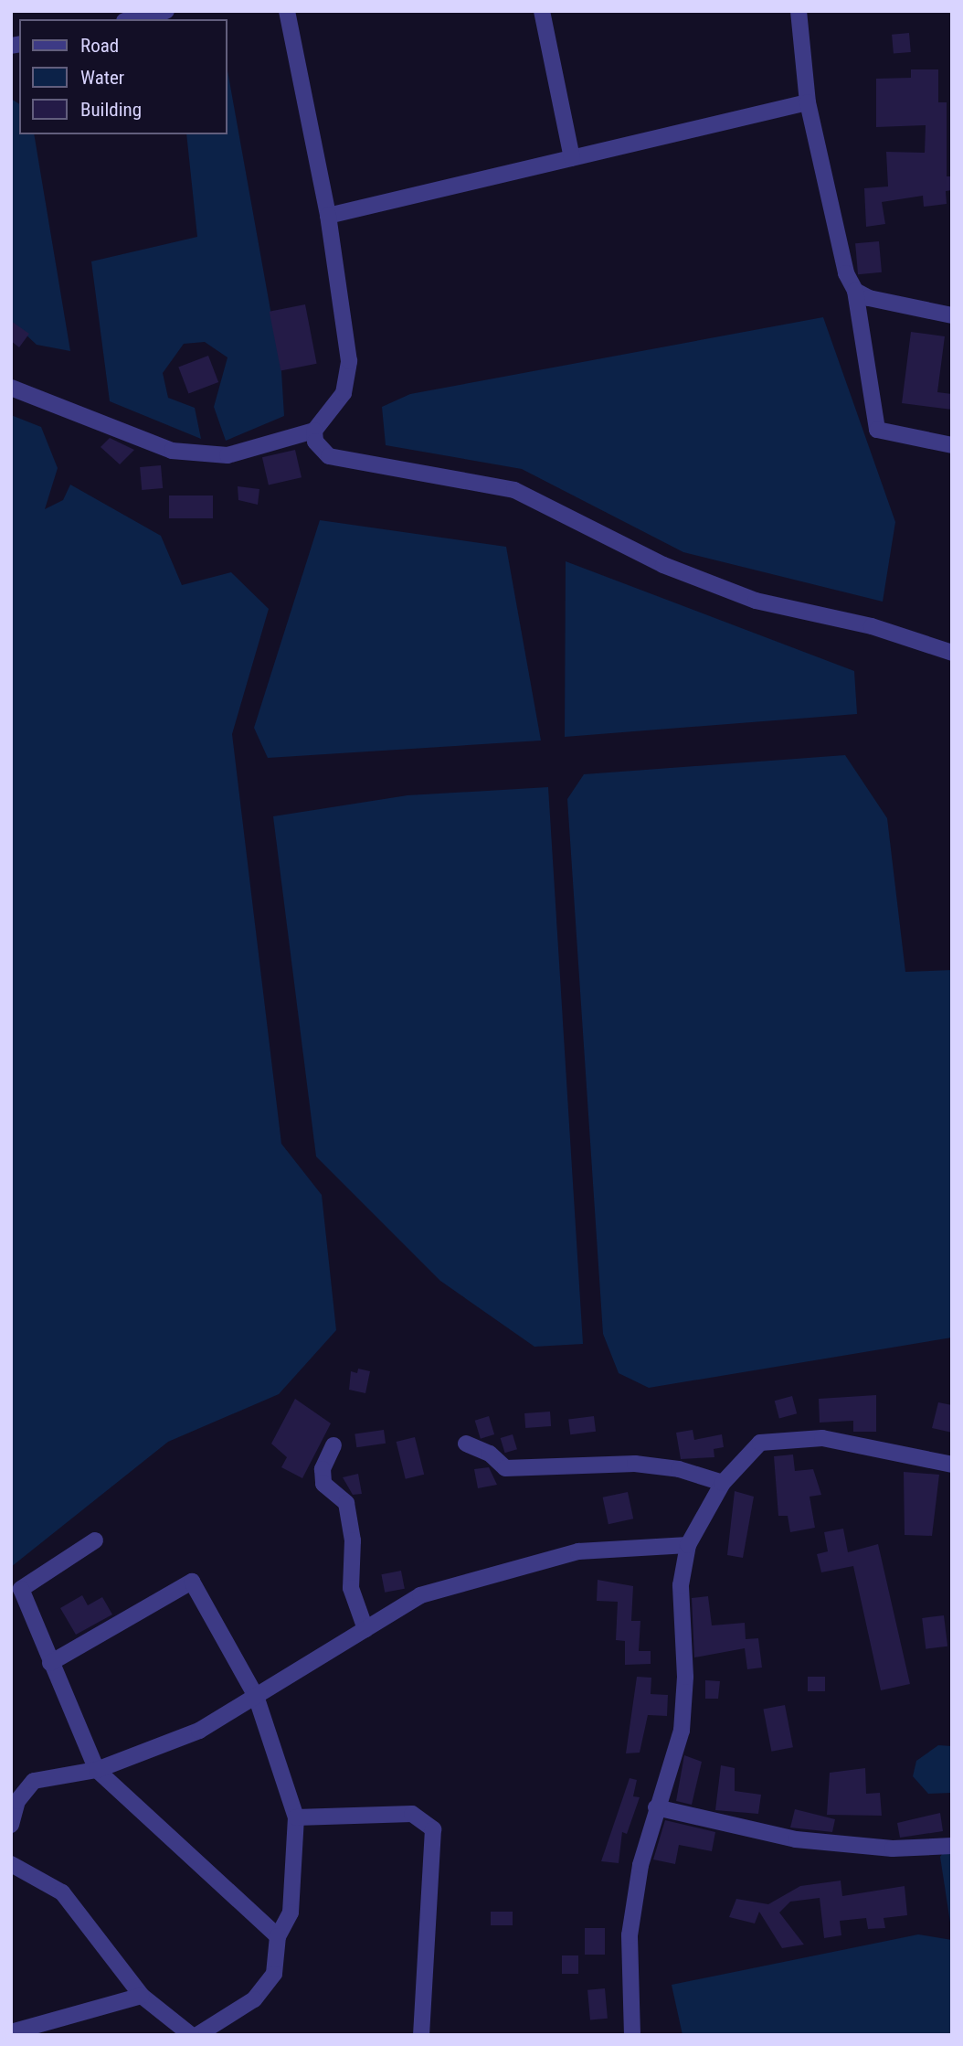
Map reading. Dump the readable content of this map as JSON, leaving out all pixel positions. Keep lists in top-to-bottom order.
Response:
{
  "legend": ["Road", "Water", "Building"]
}
